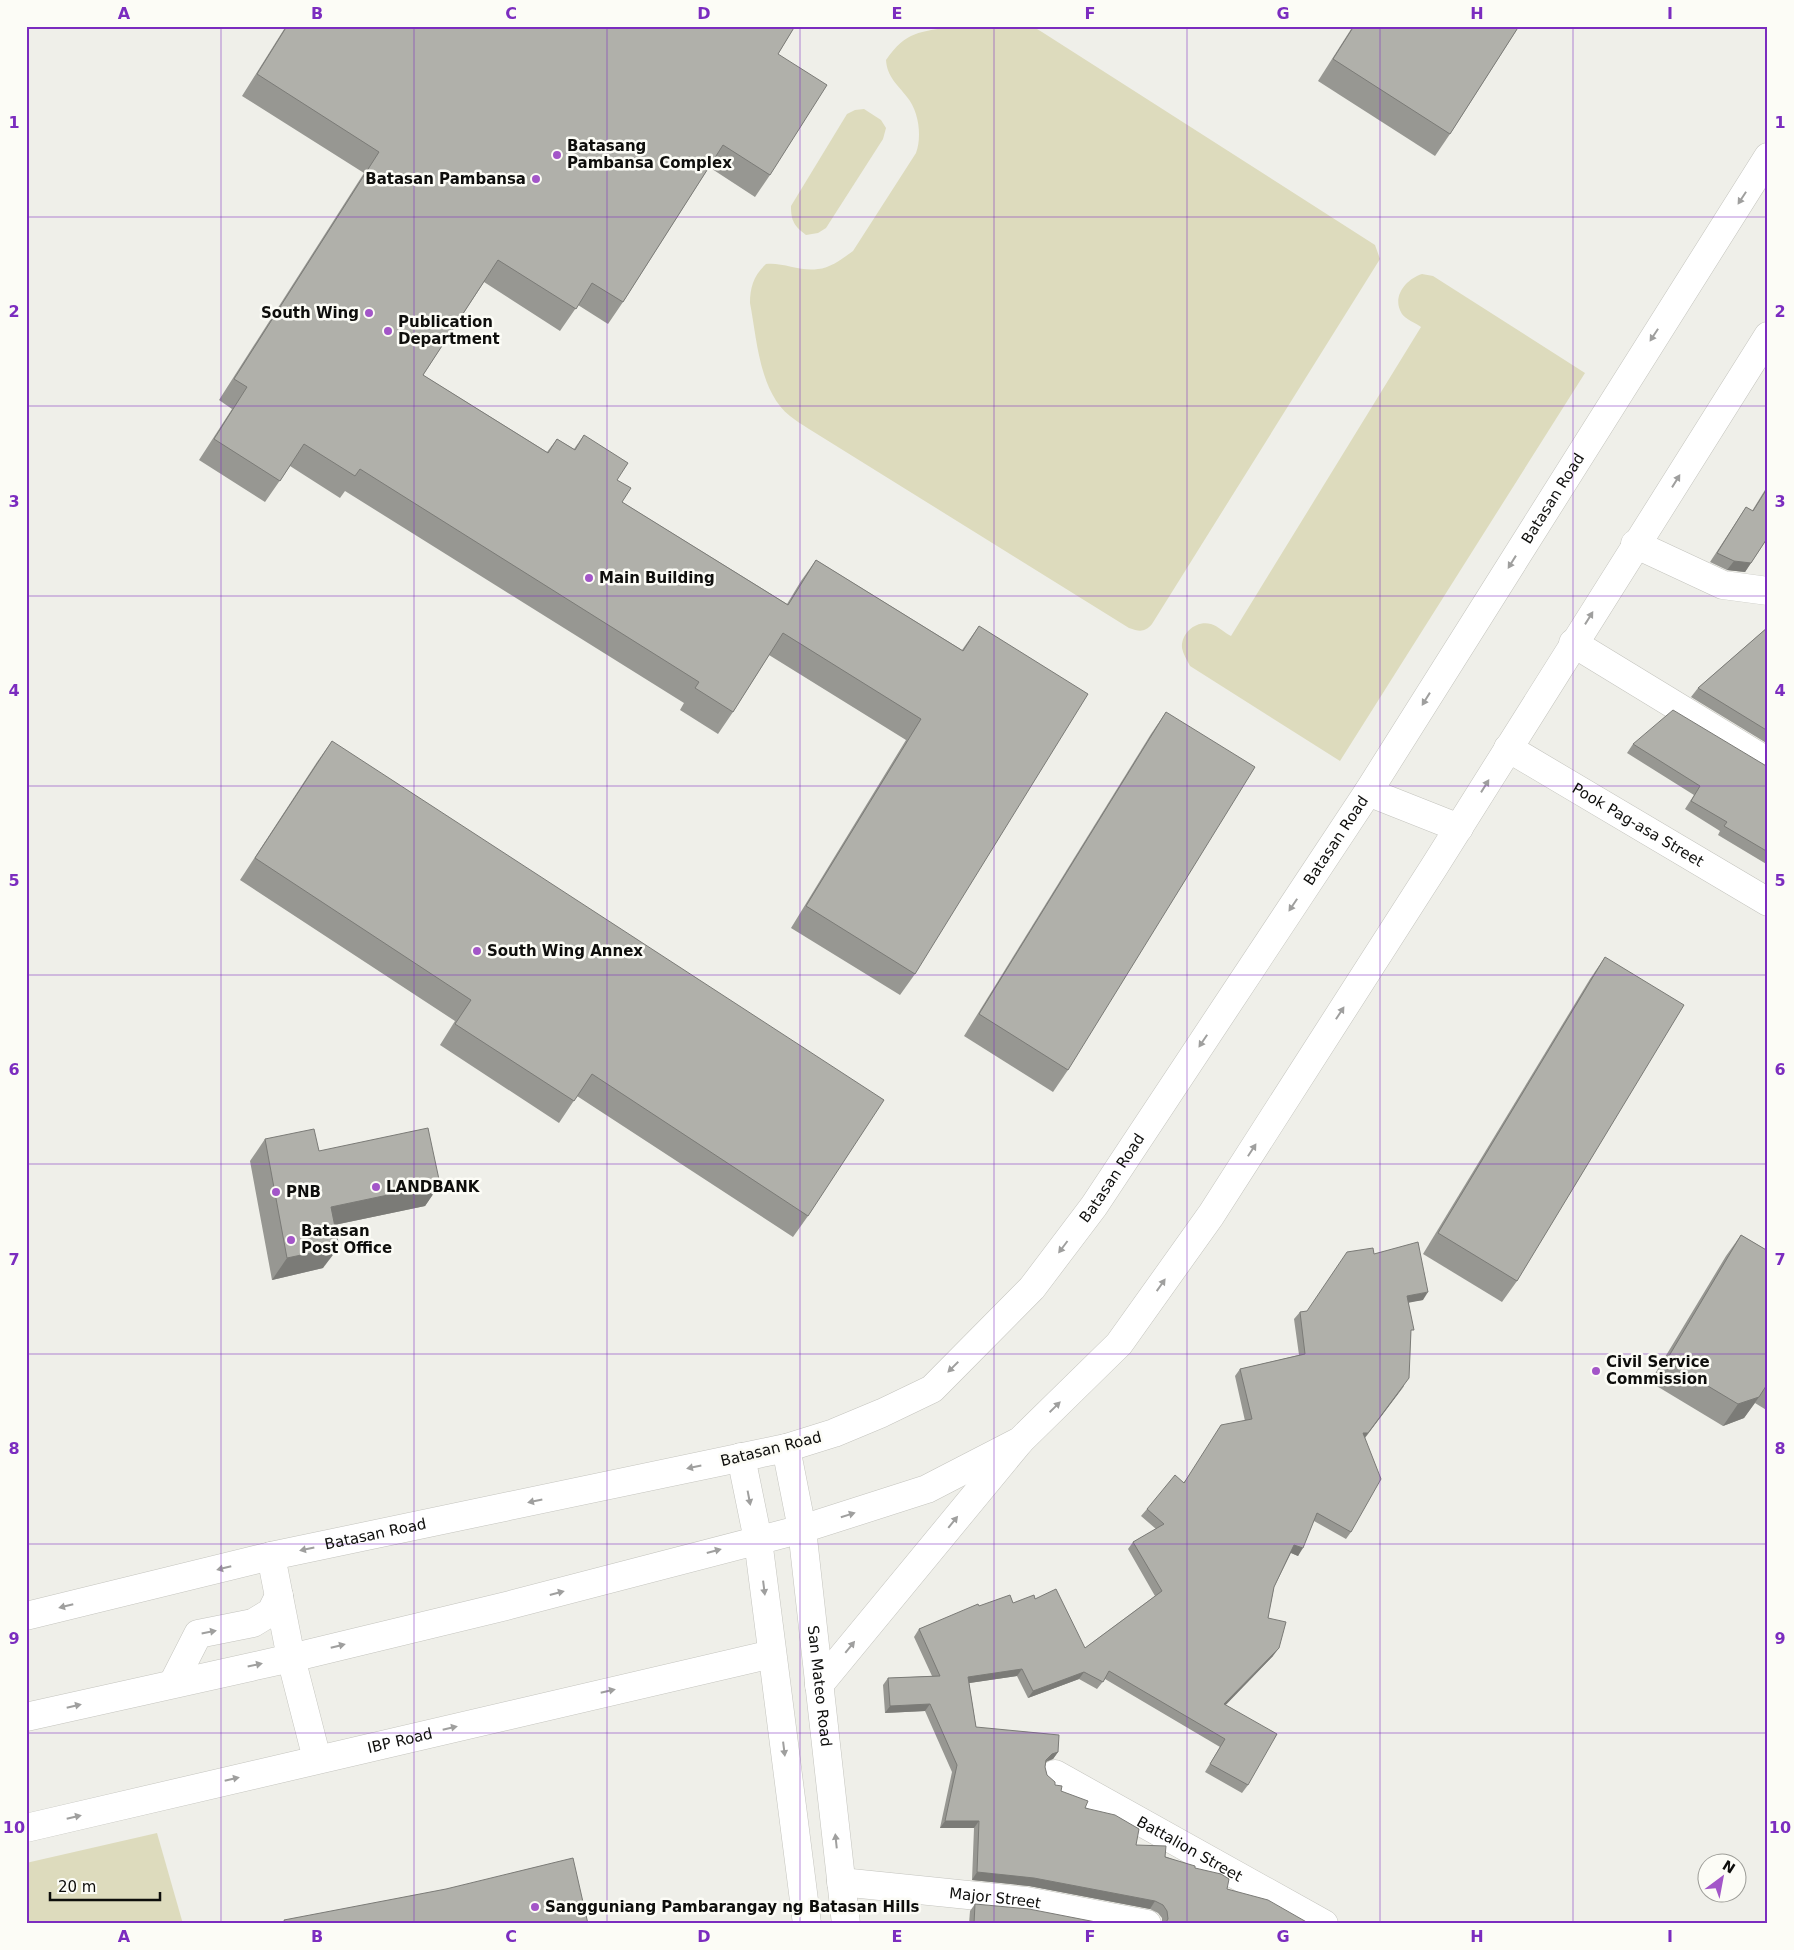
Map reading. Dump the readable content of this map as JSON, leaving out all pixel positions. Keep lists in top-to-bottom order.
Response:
{
  "streets": {
    "main road": [
      "Batasan Road",
      "Pook Pag-asa Street",
      "San Mateo Road",
      "IBP Road",
      "Battalion Street",
      "Major Street"
    ]
  },
  "crossings": [
    ["Batasan Road", "San Mateo Road"],
    ["San Mateo Road", "Major Street"]
  ],
  "places": [
    "Batasang Pambansa Complex",
    "Batasan Pambansa",
    "South Wing",
    "Publication Department",
    "Main Building",
    "South Wing Annex",
    "LANDBANK",
    "PNB",
    "Batasan Post Office",
    "Civil Service Commission",
    "Sangguniang Pambarangay ng Batasan Hills"
  ],
  "scale_bar": "20 m",
  "north": "top right",
  "grid": {
    "columns": [
      "A",
      "B",
      "C",
      "D",
      "E",
      "F",
      "G",
      "H",
      "I"
    ],
    "rows": [
      "1",
      "2",
      "3",
      "4",
      "5",
      "6",
      "7",
      "8",
      "9",
      "10"
    ]
  }
}
